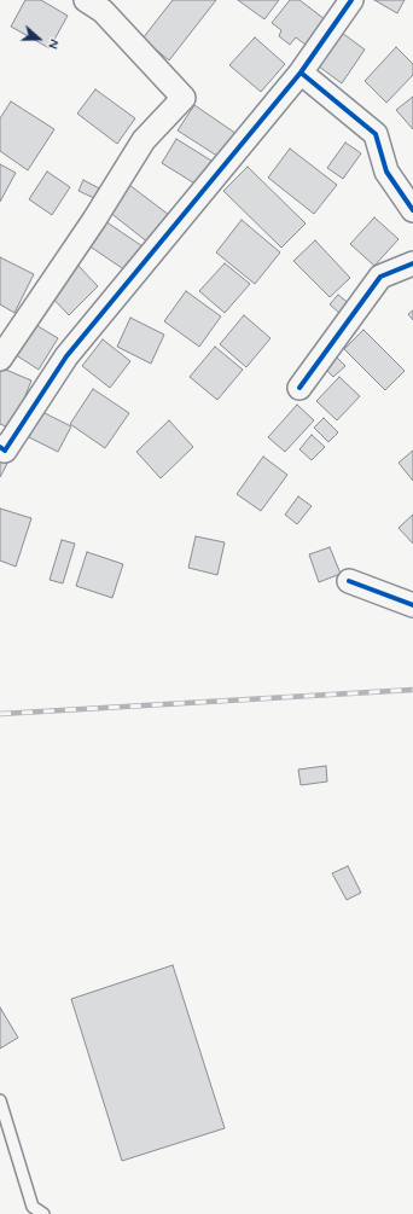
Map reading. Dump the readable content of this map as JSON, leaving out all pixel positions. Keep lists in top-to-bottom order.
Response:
{
  "north": "right"
}
